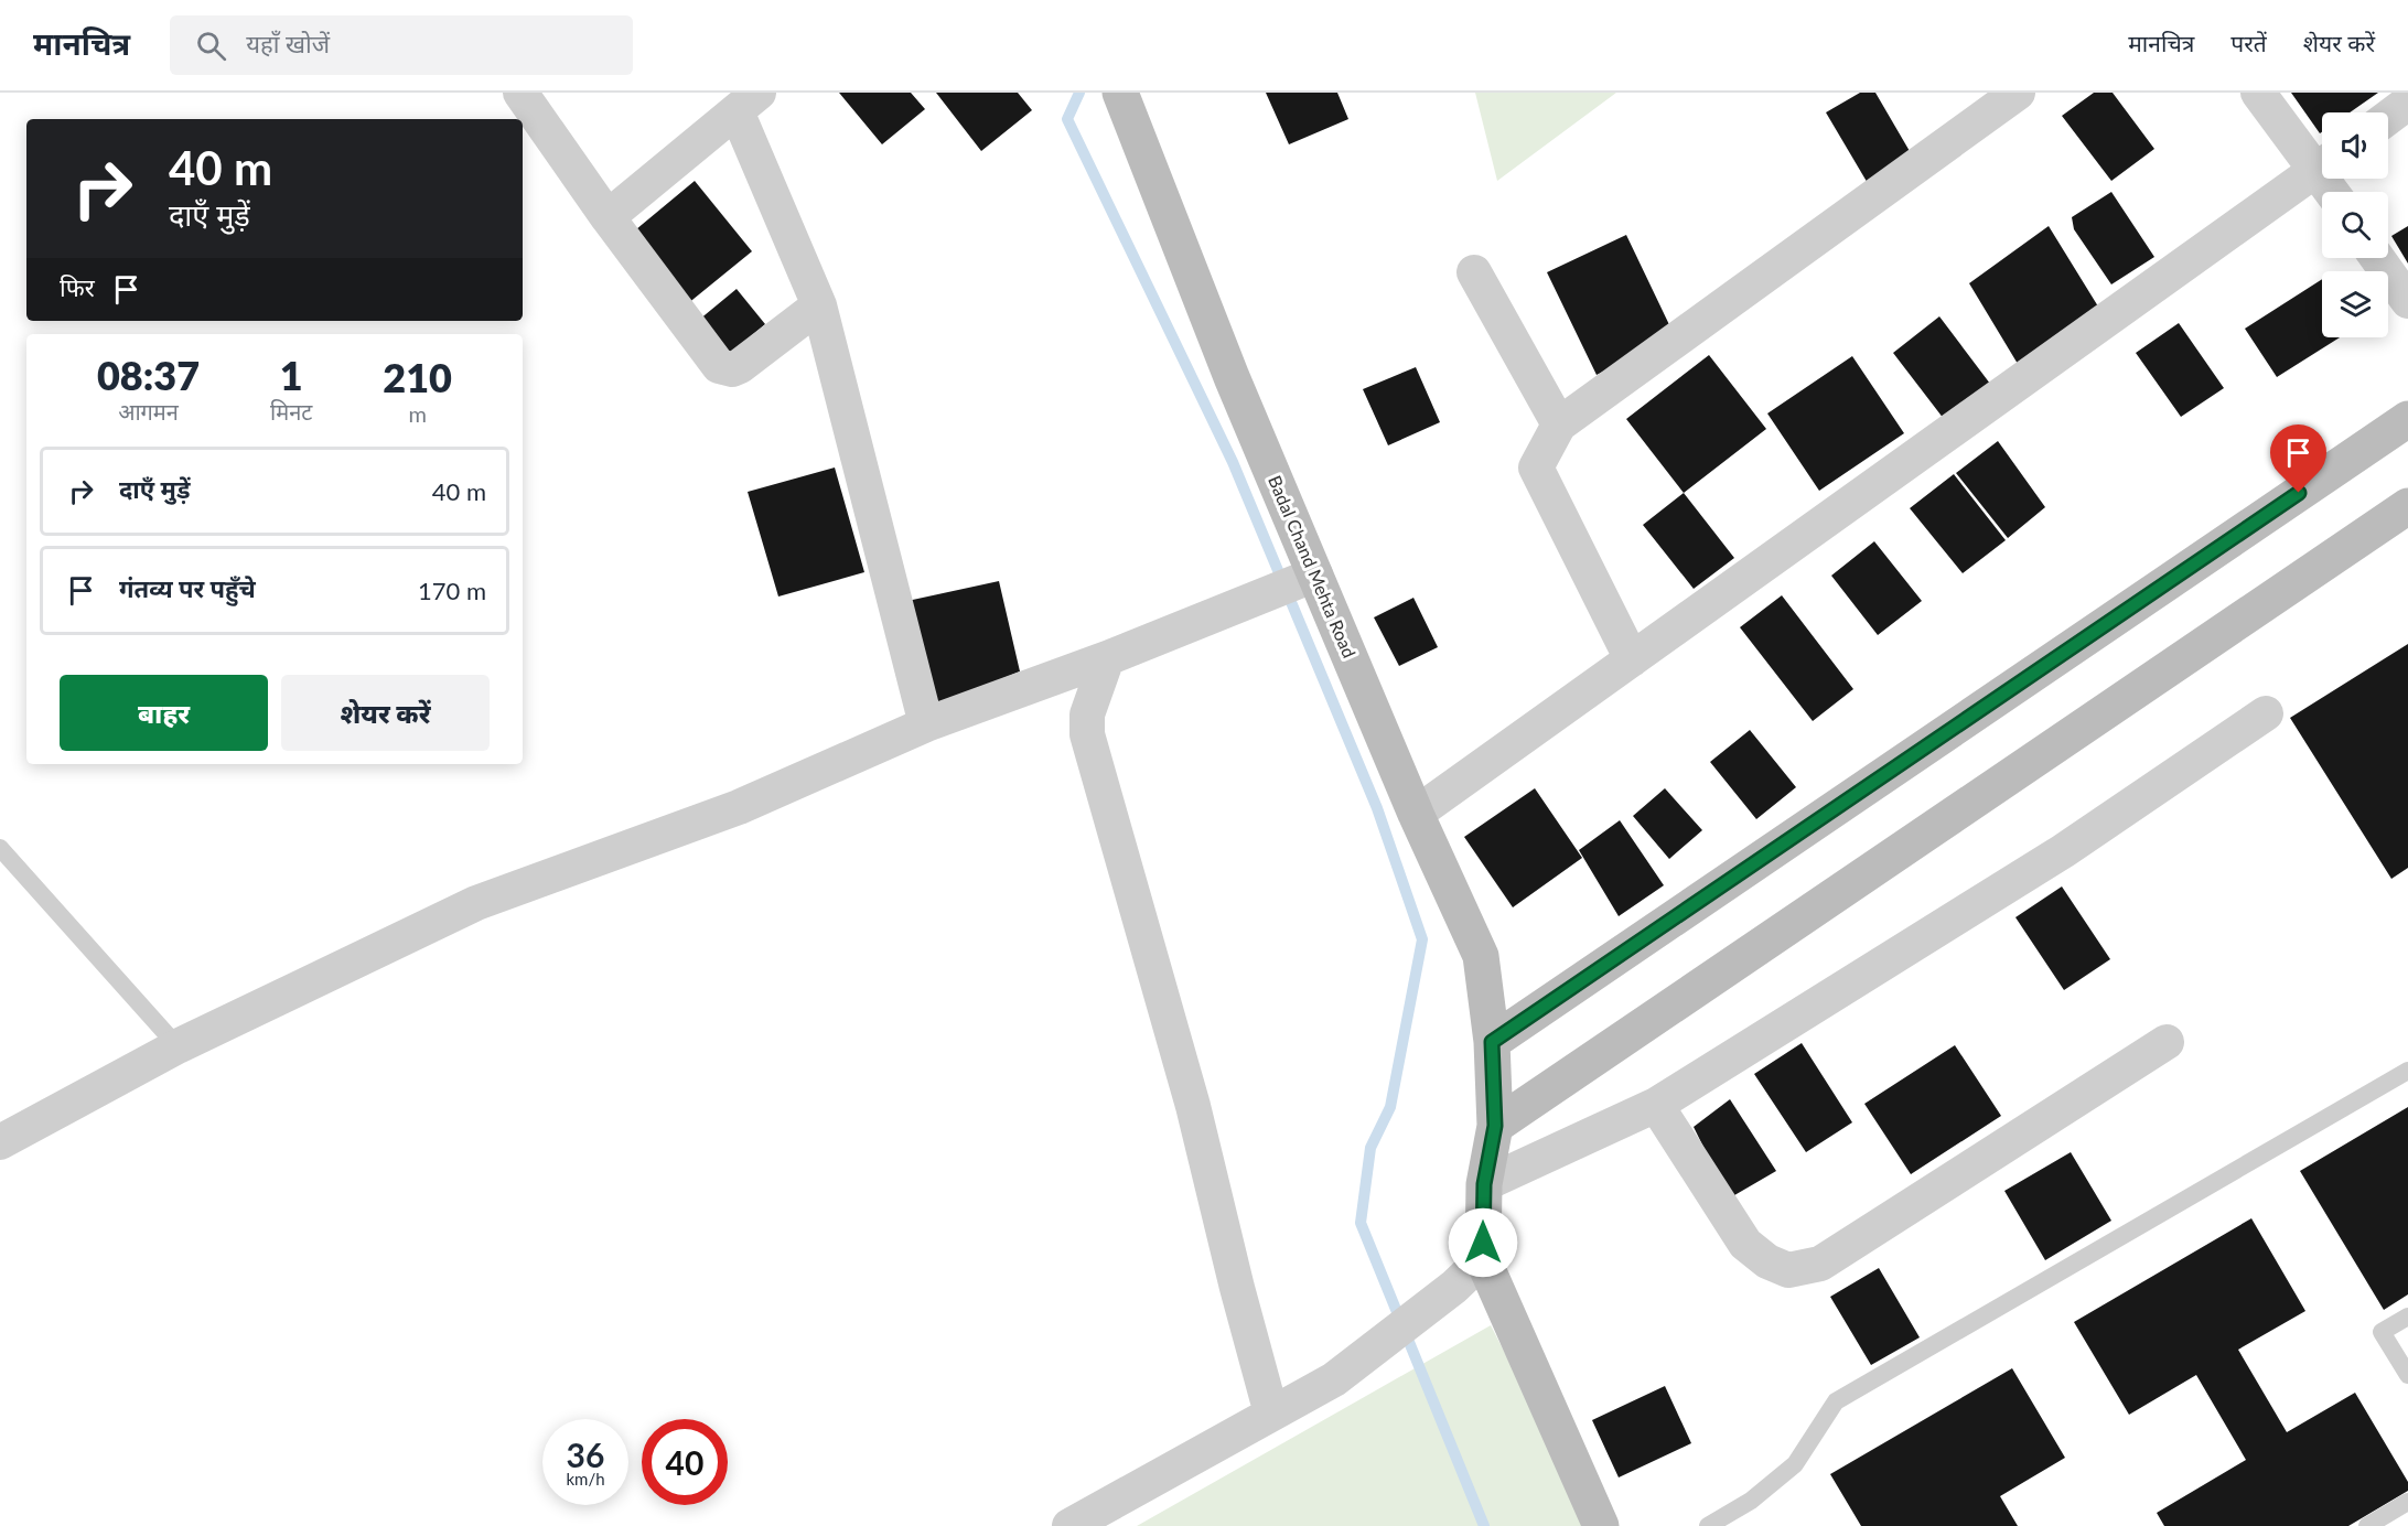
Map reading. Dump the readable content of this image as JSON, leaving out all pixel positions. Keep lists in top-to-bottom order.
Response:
{
  "streets": {
    "street": ["Badal Chand Mehta Road"]
  },
  "page": {
    "header": "मानचित्र",
    "search": "यहाँ खोजें",
    "nav": ["मानचित्र", "परतें", "शेयर करें"],
    "turn": ["40 m", "दाएँ मुड़ें"],
    "then": "फिर",
    "eta": [
      "08:37",
      "आगमन",
      "1",
      "मिनट",
      "210",
      "m"
    ],
    "list": [
      {
        "name": "दाएँ मुड़ें",
        "value": "40 m"
      },
      {
        "name": "गंतव्य पर पहुँचे",
        "value": "170 m"
      }
    ],
    "buttons": ["बाहर", "शेयर करें"],
    "speed": "36 km/h",
    "limit": "40"
  }
}
